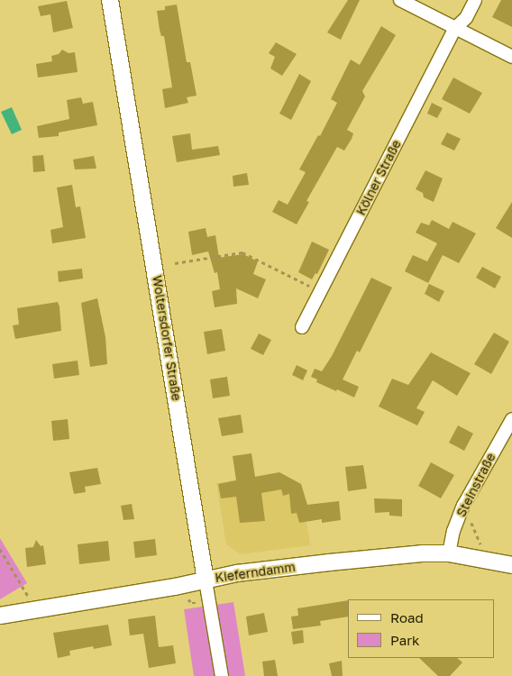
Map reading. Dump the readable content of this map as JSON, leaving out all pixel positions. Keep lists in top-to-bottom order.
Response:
{
  "streets": {
    "street": [
      "Kölner Straße",
      "Woltersdorfer Straße",
      "Steinstraße",
      "Kieferndamm"
    ]
  },
  "crossings": [
    ["Woltersdorfer Straße", "Kieferndamm"],
    ["Steinstraße", "Kieferndamm"]
  ],
  "legend": ["Road", "Park"]
}
